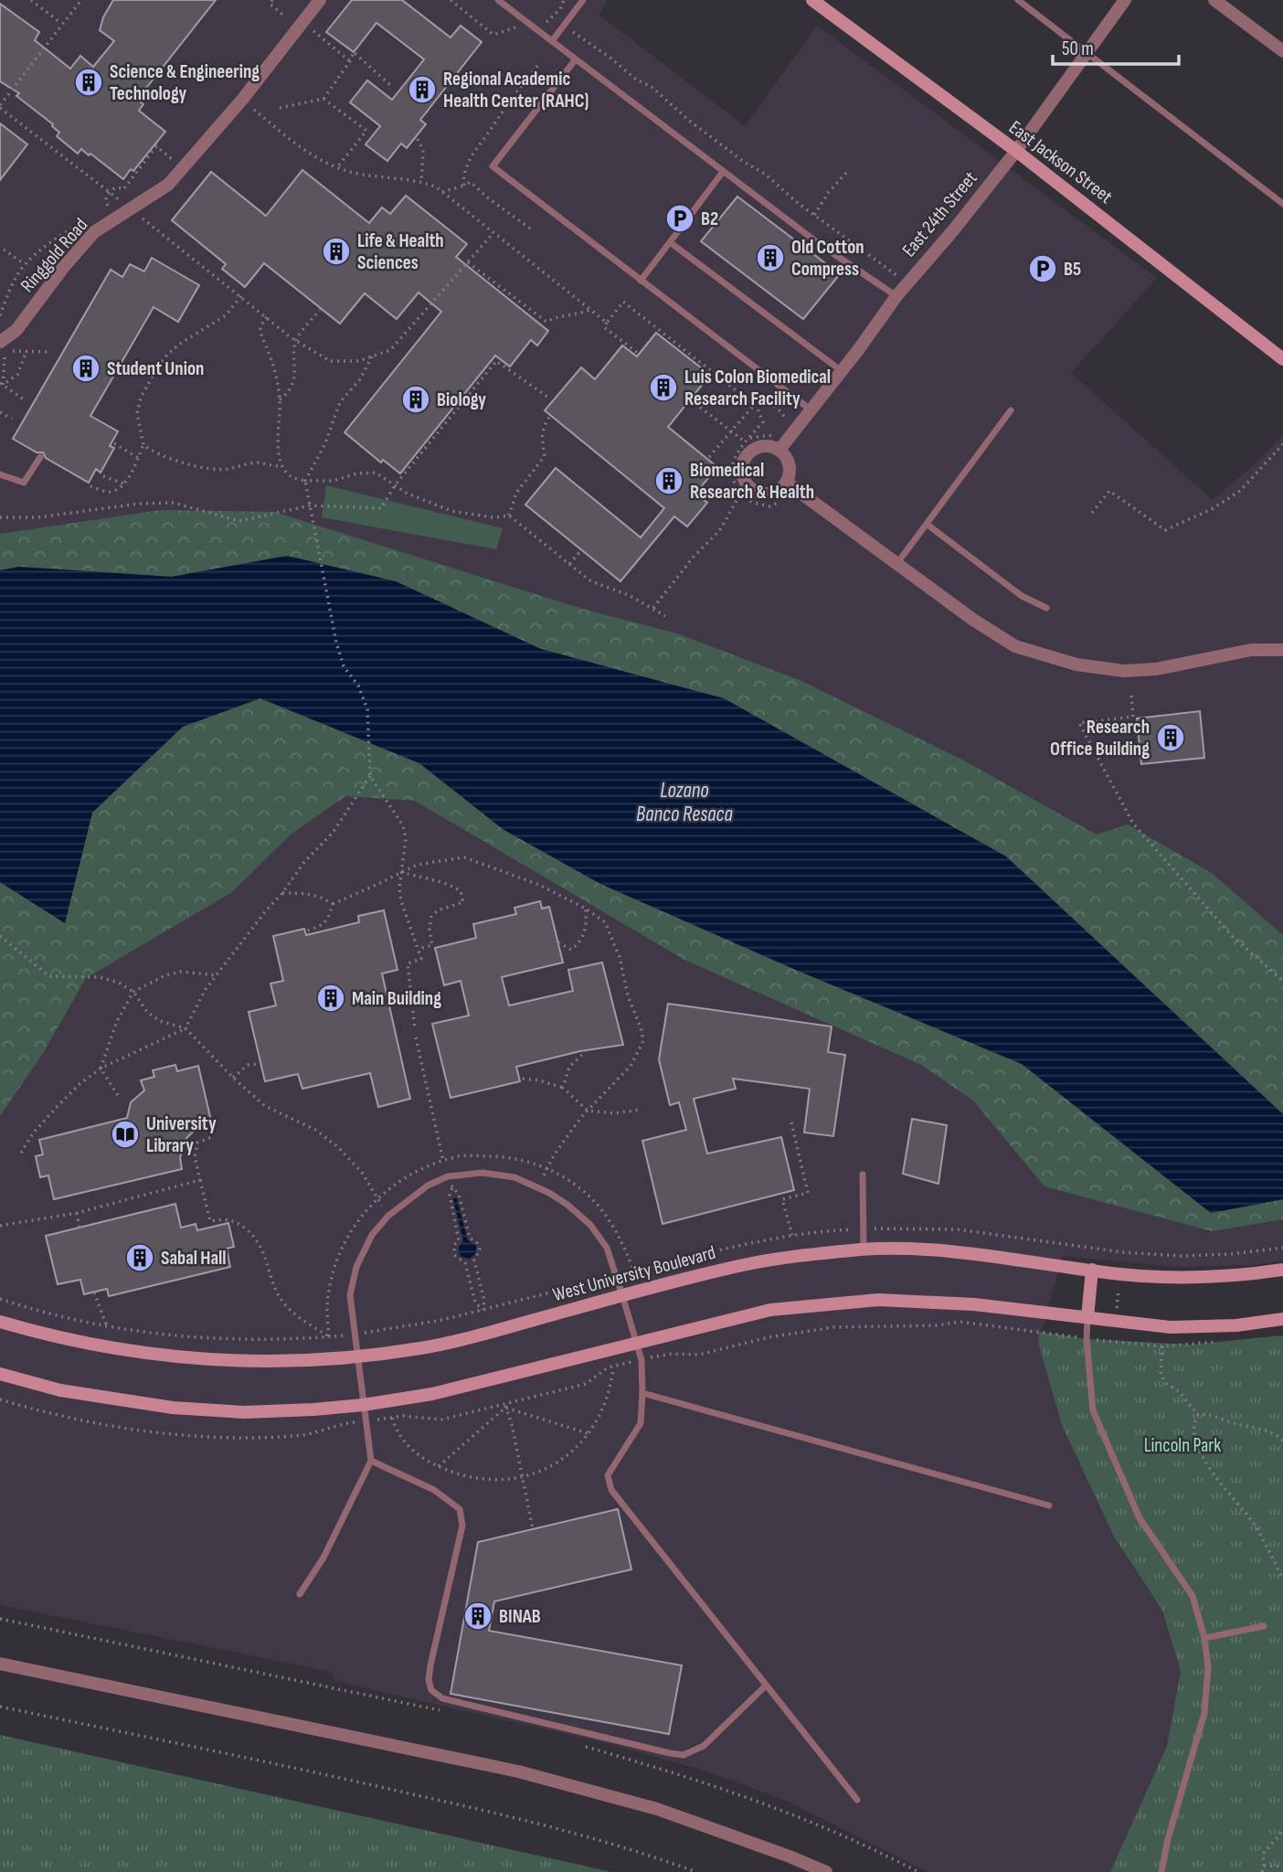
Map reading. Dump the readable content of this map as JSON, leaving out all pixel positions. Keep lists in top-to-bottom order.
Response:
{
  "streets": {
    "main road": ["East Jackson Street", "West University Boulevard"],
    "street": ["East 24th Street", "Ringgold Road"]
  },
  "crossings": [
    ["East Jackson Street", "East 24th Street"]
  ],
  "water": ["Lozano Banco Resaca"],
  "parks": ["Lincoln Park"],
  "places": {
    "building": [
      "Science & Engineering Technology",
      "Regional Academic Health Center (RAHC)",
      "Life & Health Sciences",
      "Old Cotton Compress",
      "Student Union",
      "Luis Colon Biomedical Research Facility",
      "Biology",
      "Biomedical Research & Health",
      "Research Office Building",
      "Main Building",
      "Sabal Hall",
      "BINAB"
    ],
    "parking": ["B2", "B5"],
    "library": ["University Library"]
  },
  "scale_bar": "50 m"
}
